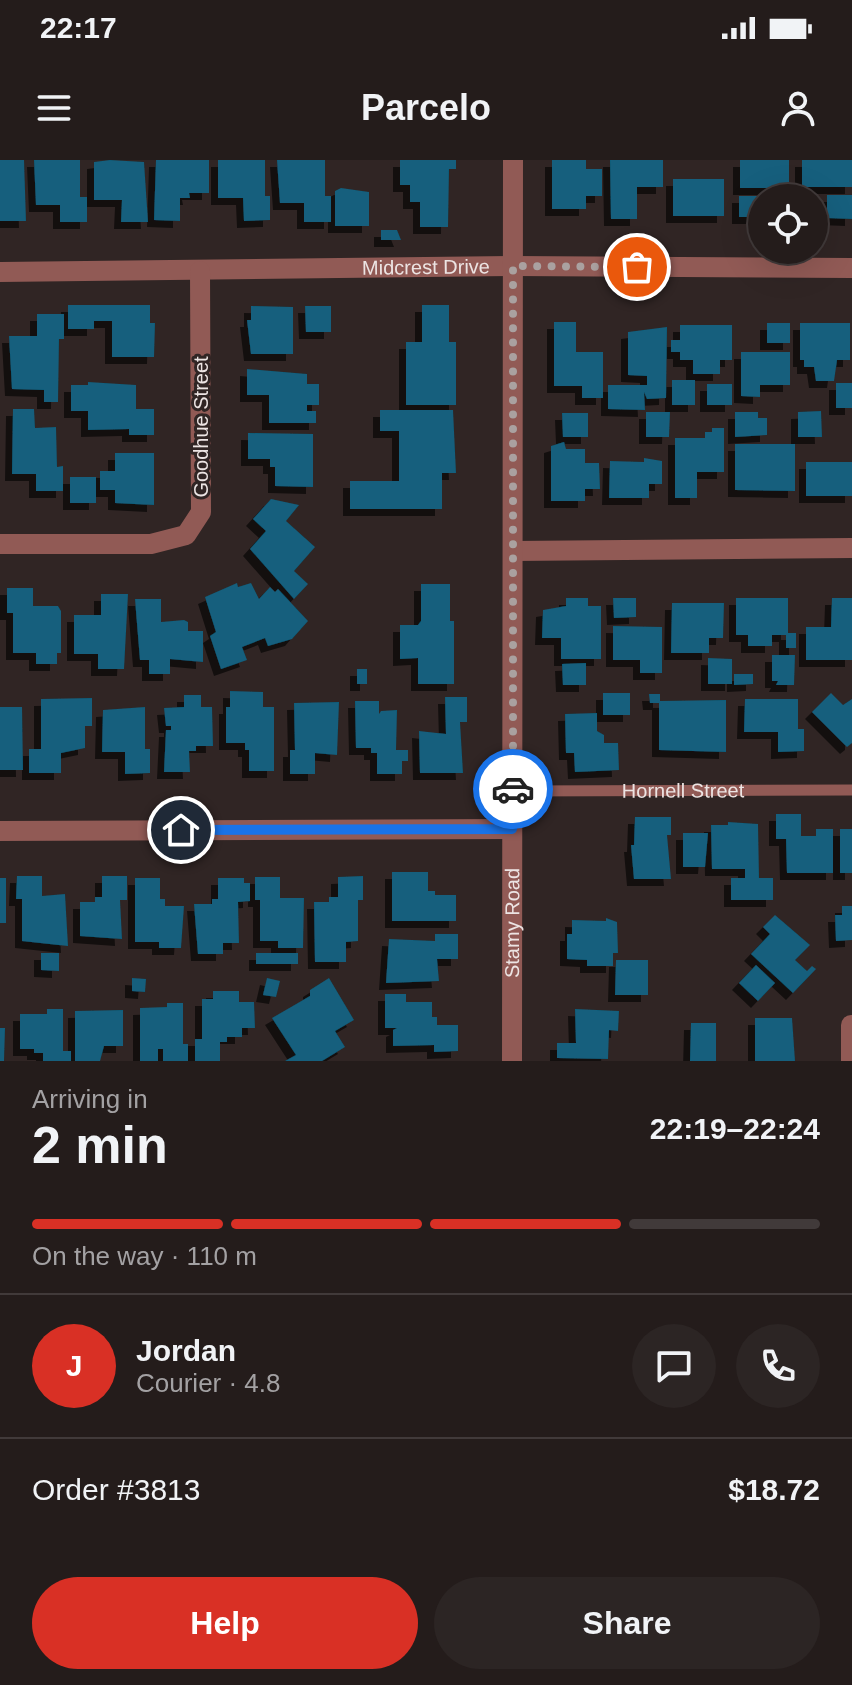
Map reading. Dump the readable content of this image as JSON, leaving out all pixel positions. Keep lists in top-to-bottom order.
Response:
{
  "streets": {
    "street": ["Midcrest Drive", "Goodhue Street", "Stamy Road"],
    "lane": ["Hornell Street"]
  },
  "crossings": [
    ["Midcrest Drive", "Goodhue Street"],
    ["Midcrest Drive", "Stamy Road"],
    ["Hornell Street", "Stamy Road"]
  ],
  "page": {
    "status": "22:17",
    "header": "Parcelo",
    "heading": ["2 min", "Arriving in", "22:19–22:24"],
    "panel": [
      "Jordan",
      "Courier · 4.8",
      "Order #3813",
      "$18.72"
    ],
    "bar": "On the way · 110 m",
    "round": "J",
    "buttons": ["Help", "Share"]
  }
}
